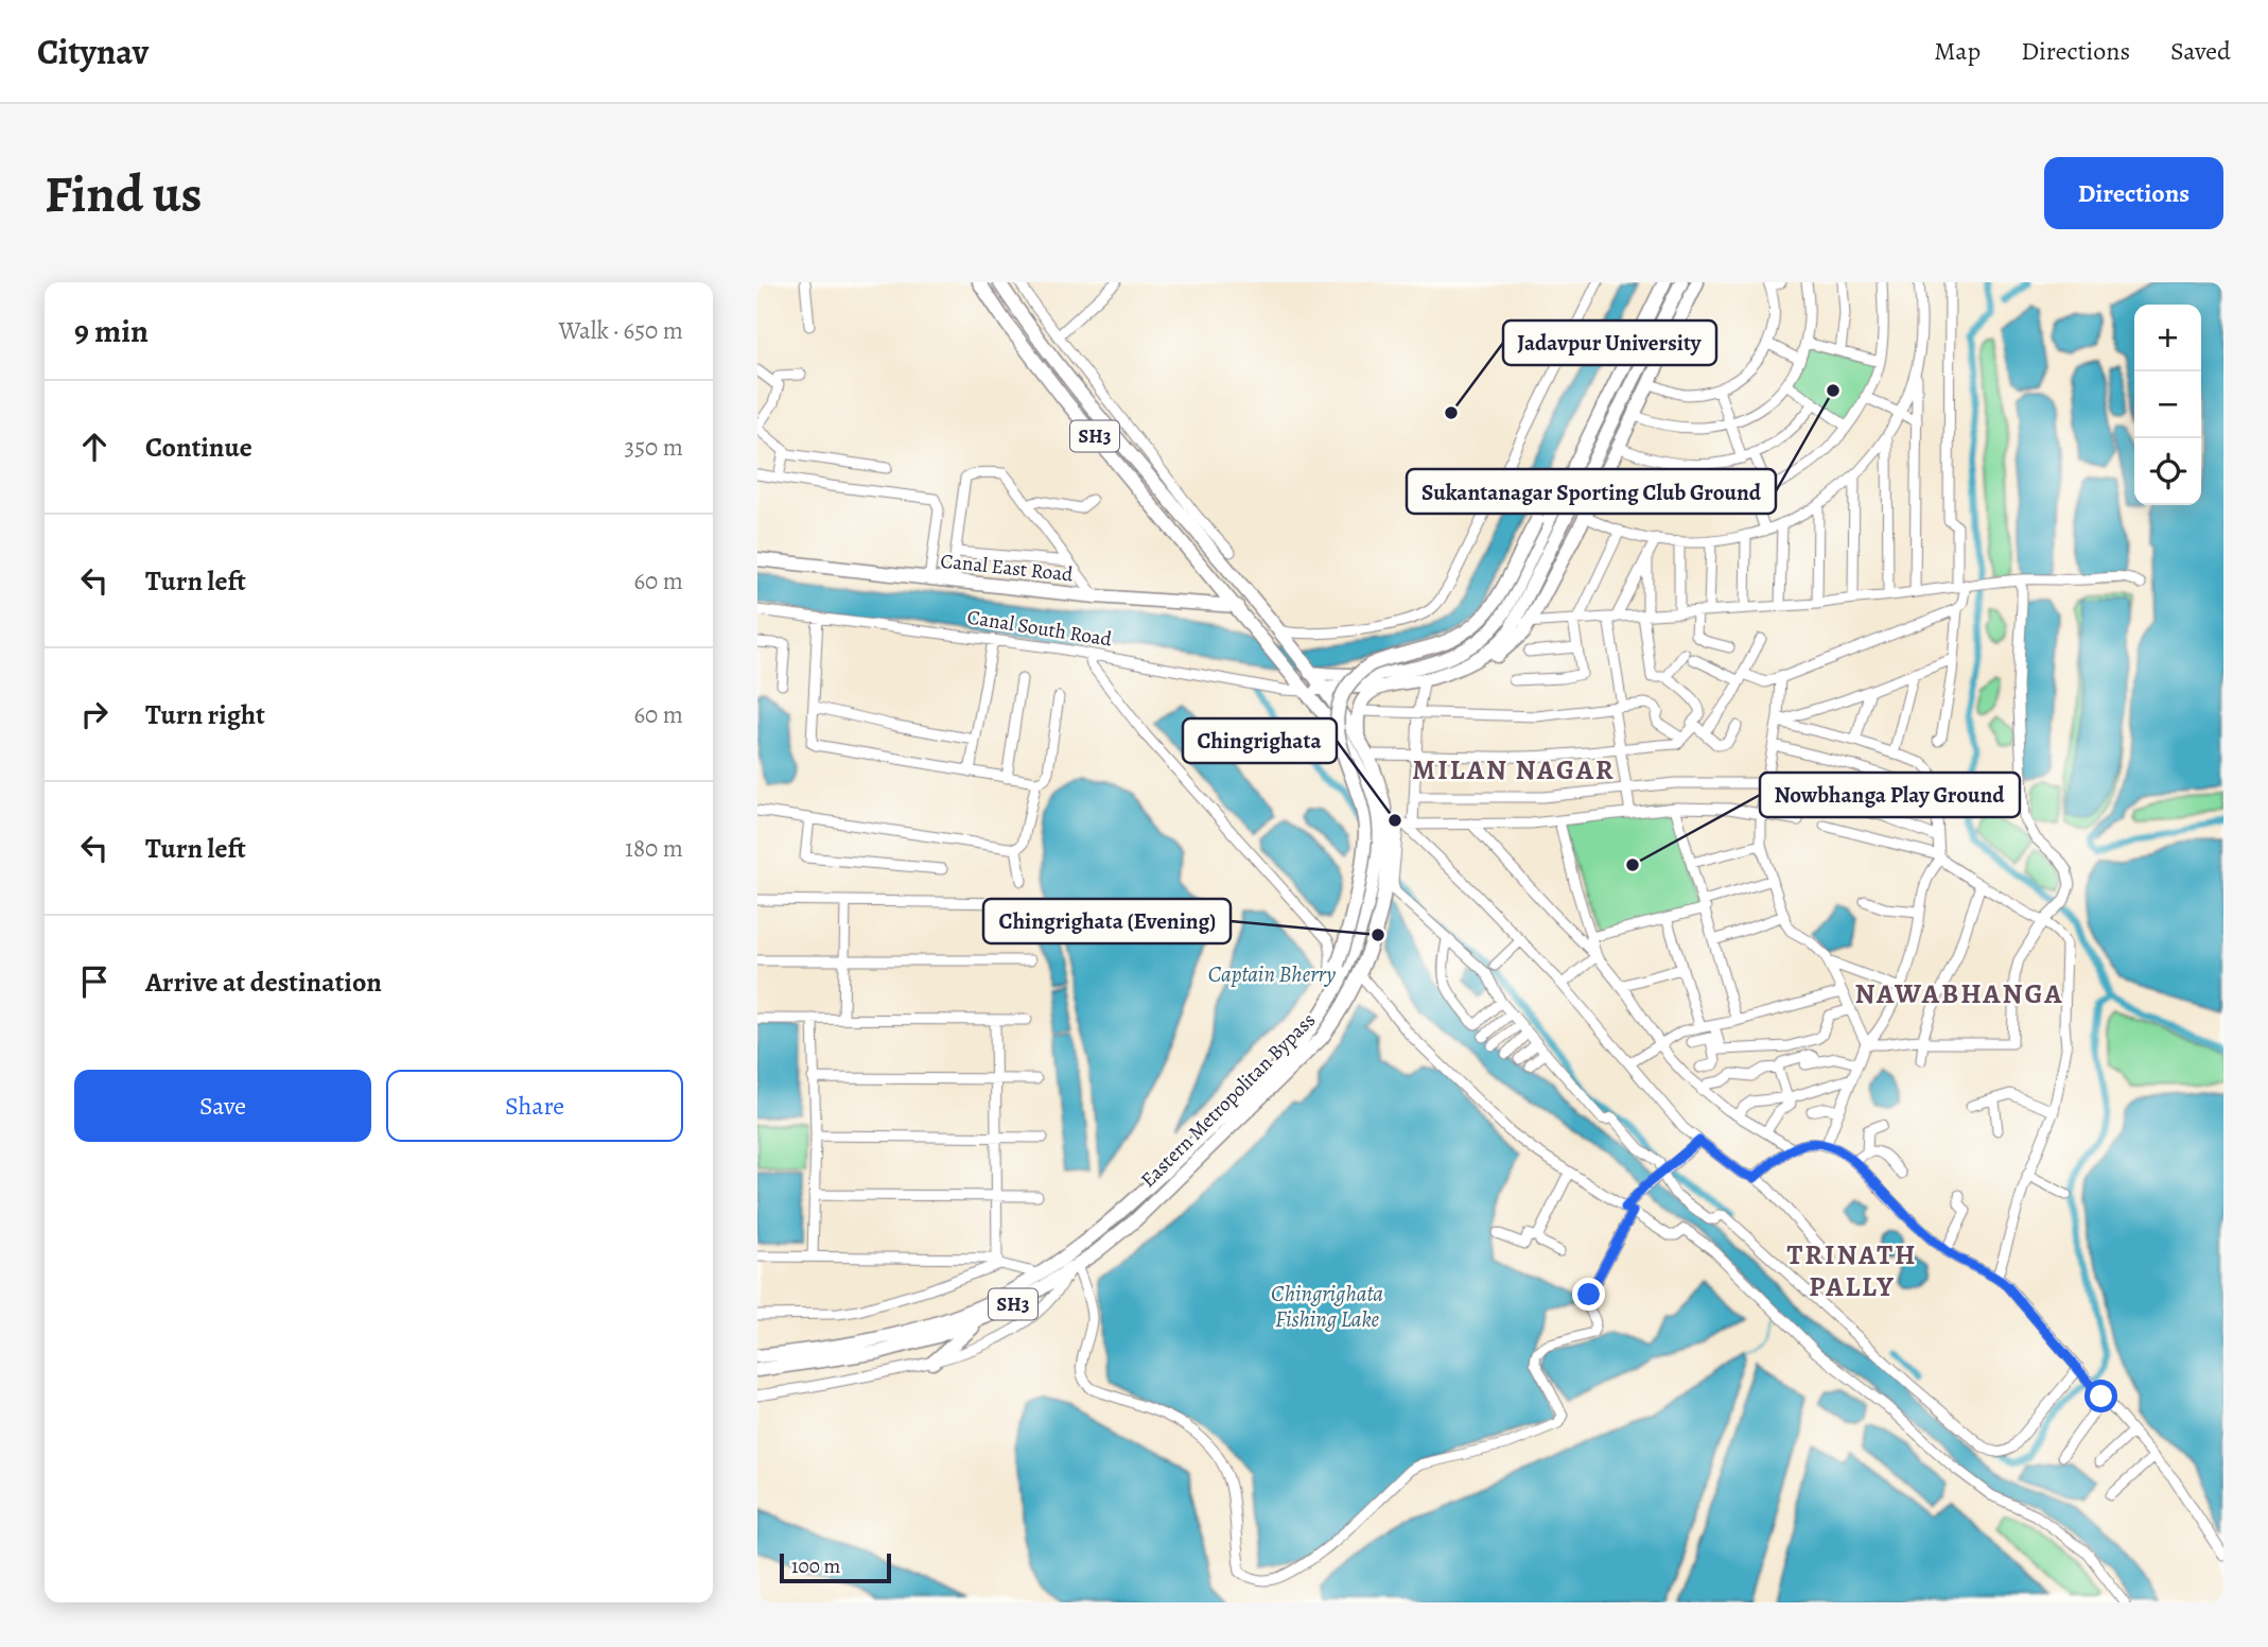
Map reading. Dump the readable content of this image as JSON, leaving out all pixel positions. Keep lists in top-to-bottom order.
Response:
{
  "streets": {
    "main road": [
      "SH3",
      "Canal East Road",
      "Canal South Road",
      "Eastern Metropolitan Bypass"
    ]
  },
  "crossings": [
    ["Canal East Road", "Eastern Metropolitan Bypass"],
    ["Canal South Road", "Eastern Metropolitan Bypass"]
  ],
  "districts": ["MILAN NAGAR", "NAWABHANGA", "TRINATH PALLY"],
  "water": ["Captain Bherry", "Chingrighata Fishing Lake"],
  "places": [
    "Sukantanagar Sporting Club Ground",
    "Jadavpur University",
    "Chingrighata",
    "Nowbhanga Play Ground",
    "Chingrighata (Evening)"
  ],
  "scale_bar": "100 m",
  "page": {
    "header": "Citynav",
    "nav": ["Map", "Directions", "Saved"],
    "buttons": [
      "Directions",
      ["Save", "Share"]
    ],
    "title": "Find us",
    "heading": ["9 min", "Walk · 650 m"],
    "map_buttons": ["+", "−"],
    "list": [
      ["Continue", "350 m"],
      ["Turn left", "60 m"],
      ["Turn right", "60 m"],
      ["Turn left", "180 m"],
      "Arrive at destination"
    ],
    "scale": "100 m"
  }
}
